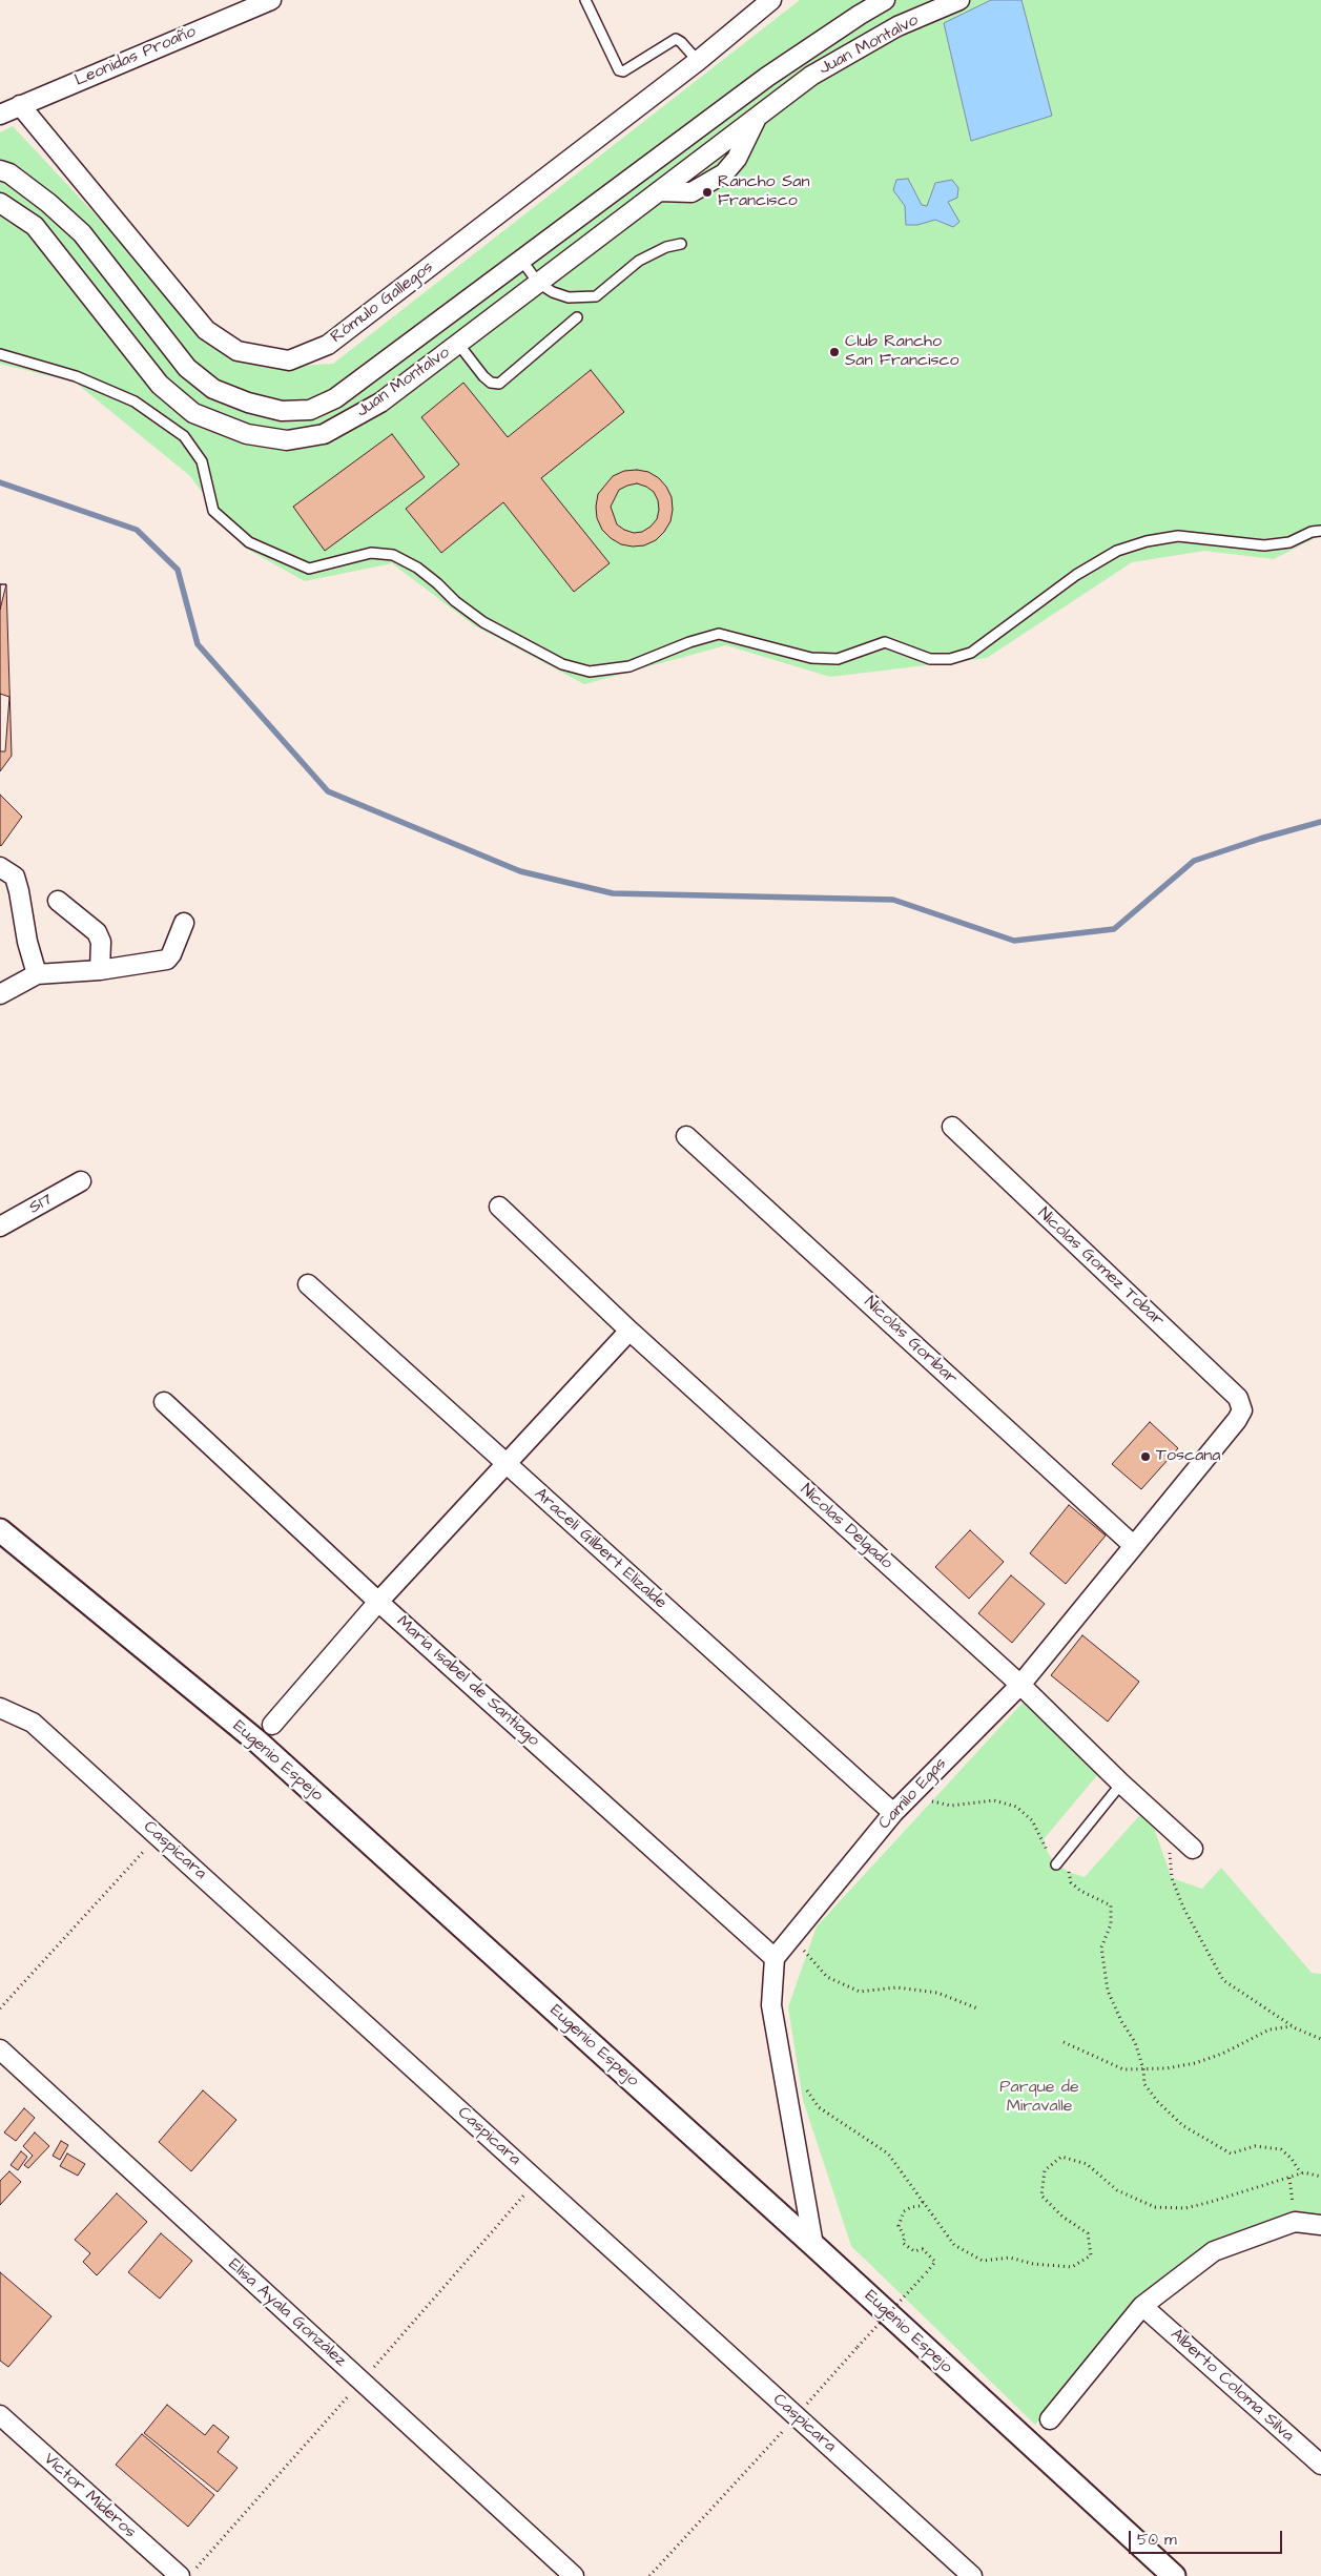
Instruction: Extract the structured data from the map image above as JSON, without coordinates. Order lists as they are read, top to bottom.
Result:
{
  "streets": {
    "street": [
      "Juan Montalvo",
      "Leonidas Proaño",
      "Rómulo Gallegos",
      "S17",
      "Nicolas Gomez Tobar",
      "Nicolás Goribar",
      "Nicolas Delgado",
      "Araceli Gilbert Elizalde",
      "Maria Isabel de Santiago",
      "Eugenio Espejo",
      "Camilo Egas",
      "Caspicara",
      "Elisa Ayala González",
      "Alberto Coloma Silva",
      "Victor Mideros"
    ]
  },
  "crossings": [
    ["Leonidas Proaño", "Rómulo Gallegos"],
    ["Nicolas Gomez Tobar", "Camilo Egas"],
    ["Nicolás Goribar", "Camilo Egas"],
    ["Nicolas Delgado", "Camilo Egas"],
    ["Araceli Gilbert Elizalde", "Camilo Egas"],
    ["Maria Isabel de Santiago", "Camilo Egas"]
  ],
  "parks": ["Parque de Miravalle"],
  "places": ["Rancho San Francisco", "Club Rancho San Francisco", "Toscana"],
  "scale_bar": "50 m"
}
